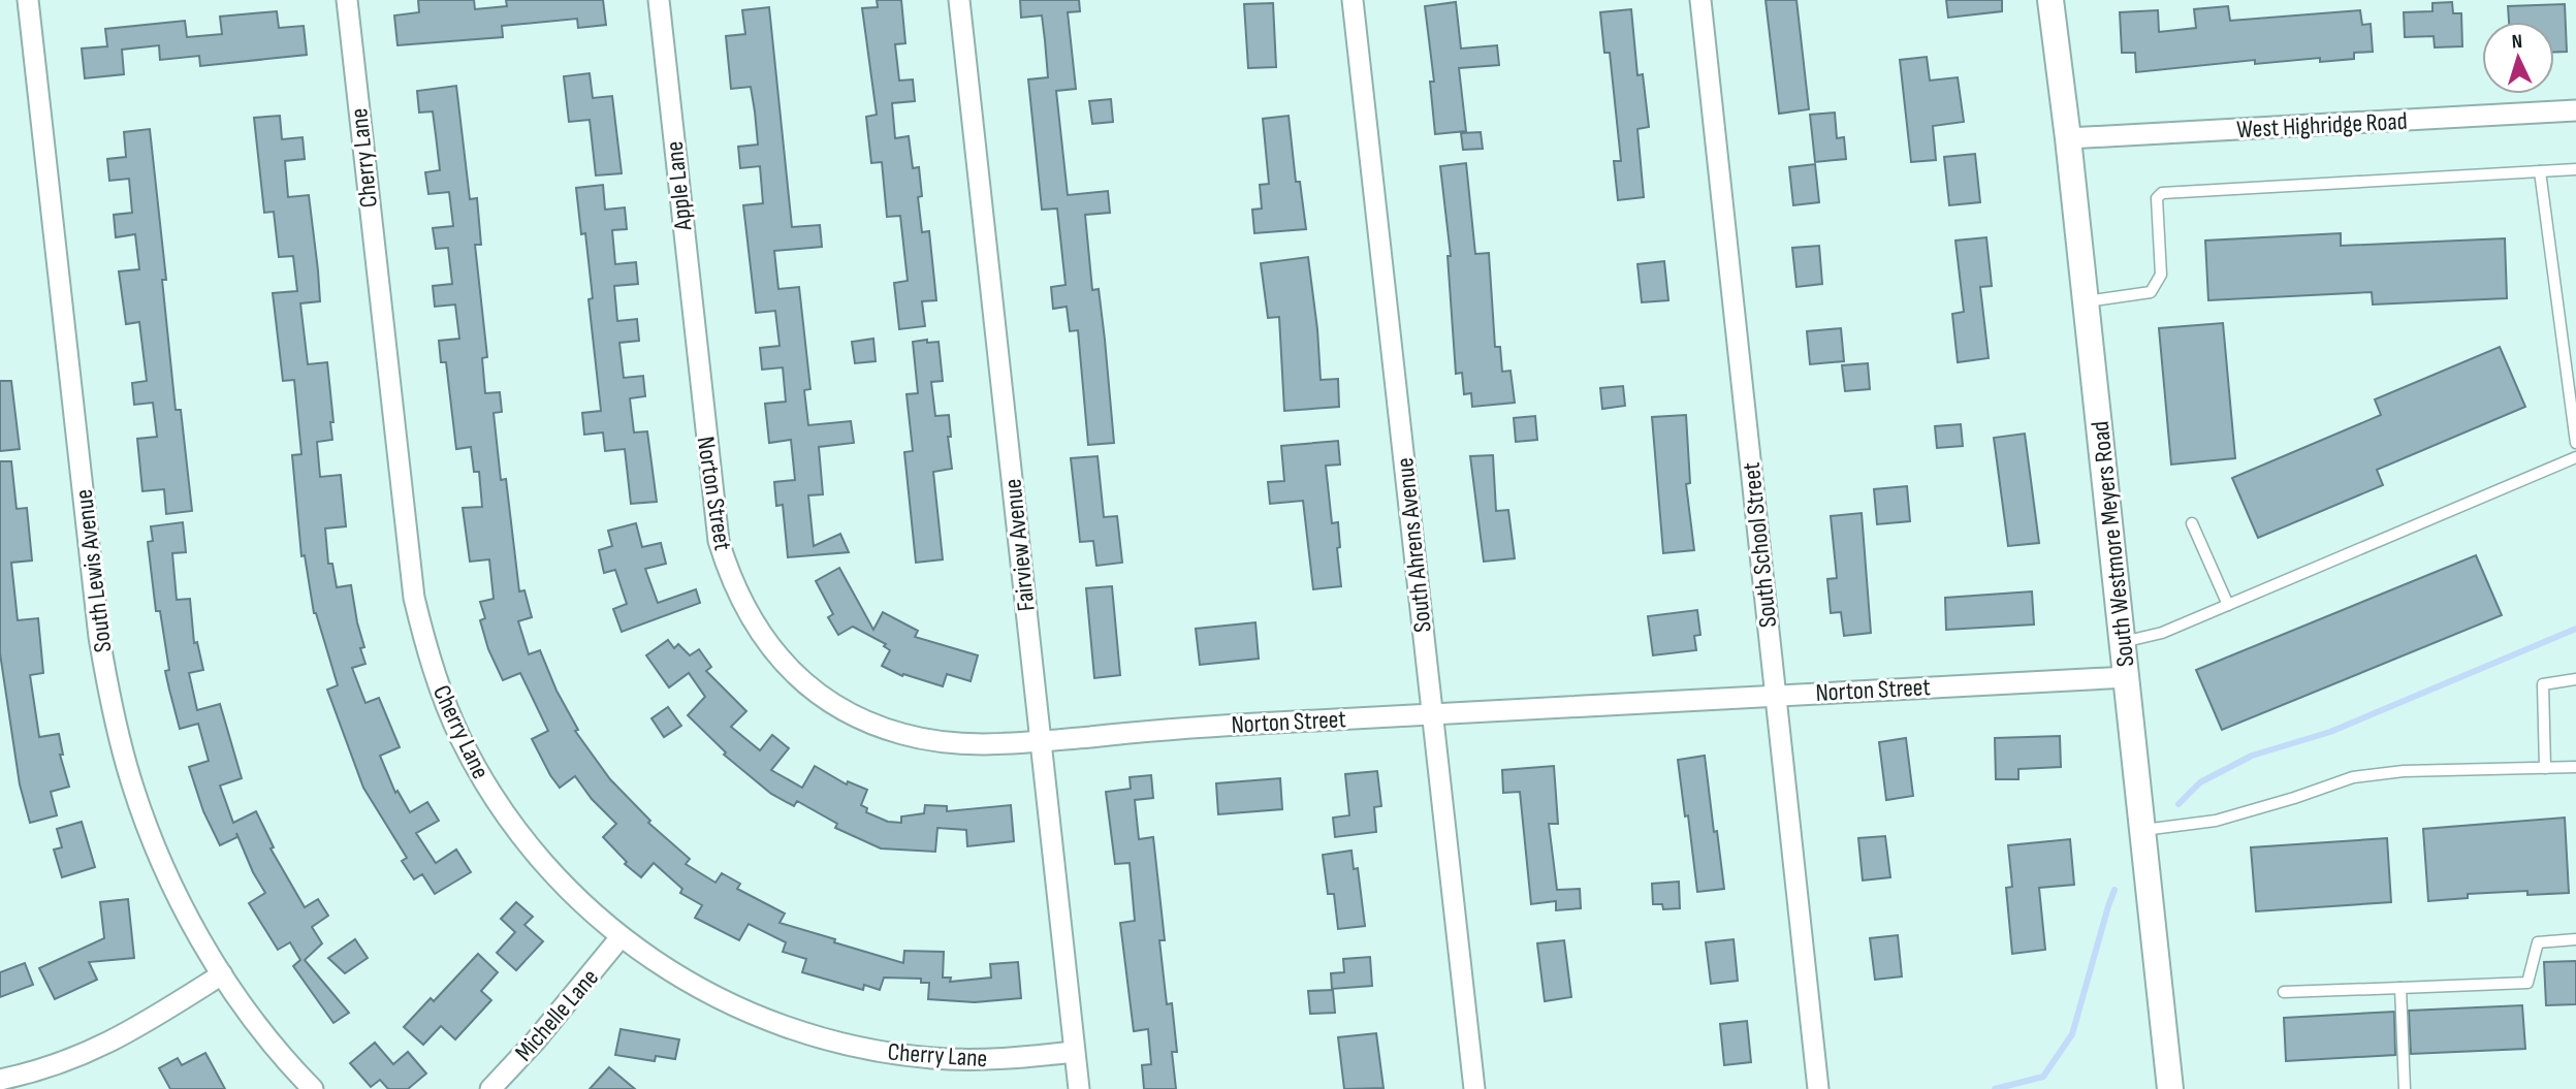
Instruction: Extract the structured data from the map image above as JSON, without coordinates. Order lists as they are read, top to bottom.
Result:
{
  "streets": {
    "street": [
      "West Highridge Road",
      "Cherry Lane",
      "Apple Lane",
      "Norton Street",
      "South Westmore Meyers Road",
      "Fairview Avenue",
      "South Ahrens Avenue",
      "South School Street",
      "South Lewis Avenue",
      "Michelle Lane"
    ]
  },
  "crossings": [
    ["West Highridge Road", "South Westmore Meyers Road"],
    ["Cherry Lane", "Fairview Avenue"],
    ["Cherry Lane", "Michelle Lane"],
    ["Apple Lane", "Norton Street"],
    ["Norton Street", "South Westmore Meyers Road"],
    ["Norton Street", "Fairview Avenue"],
    ["Norton Street", "South Ahrens Avenue"],
    ["Norton Street", "South School Street"]
  ],
  "north": "top"
}
